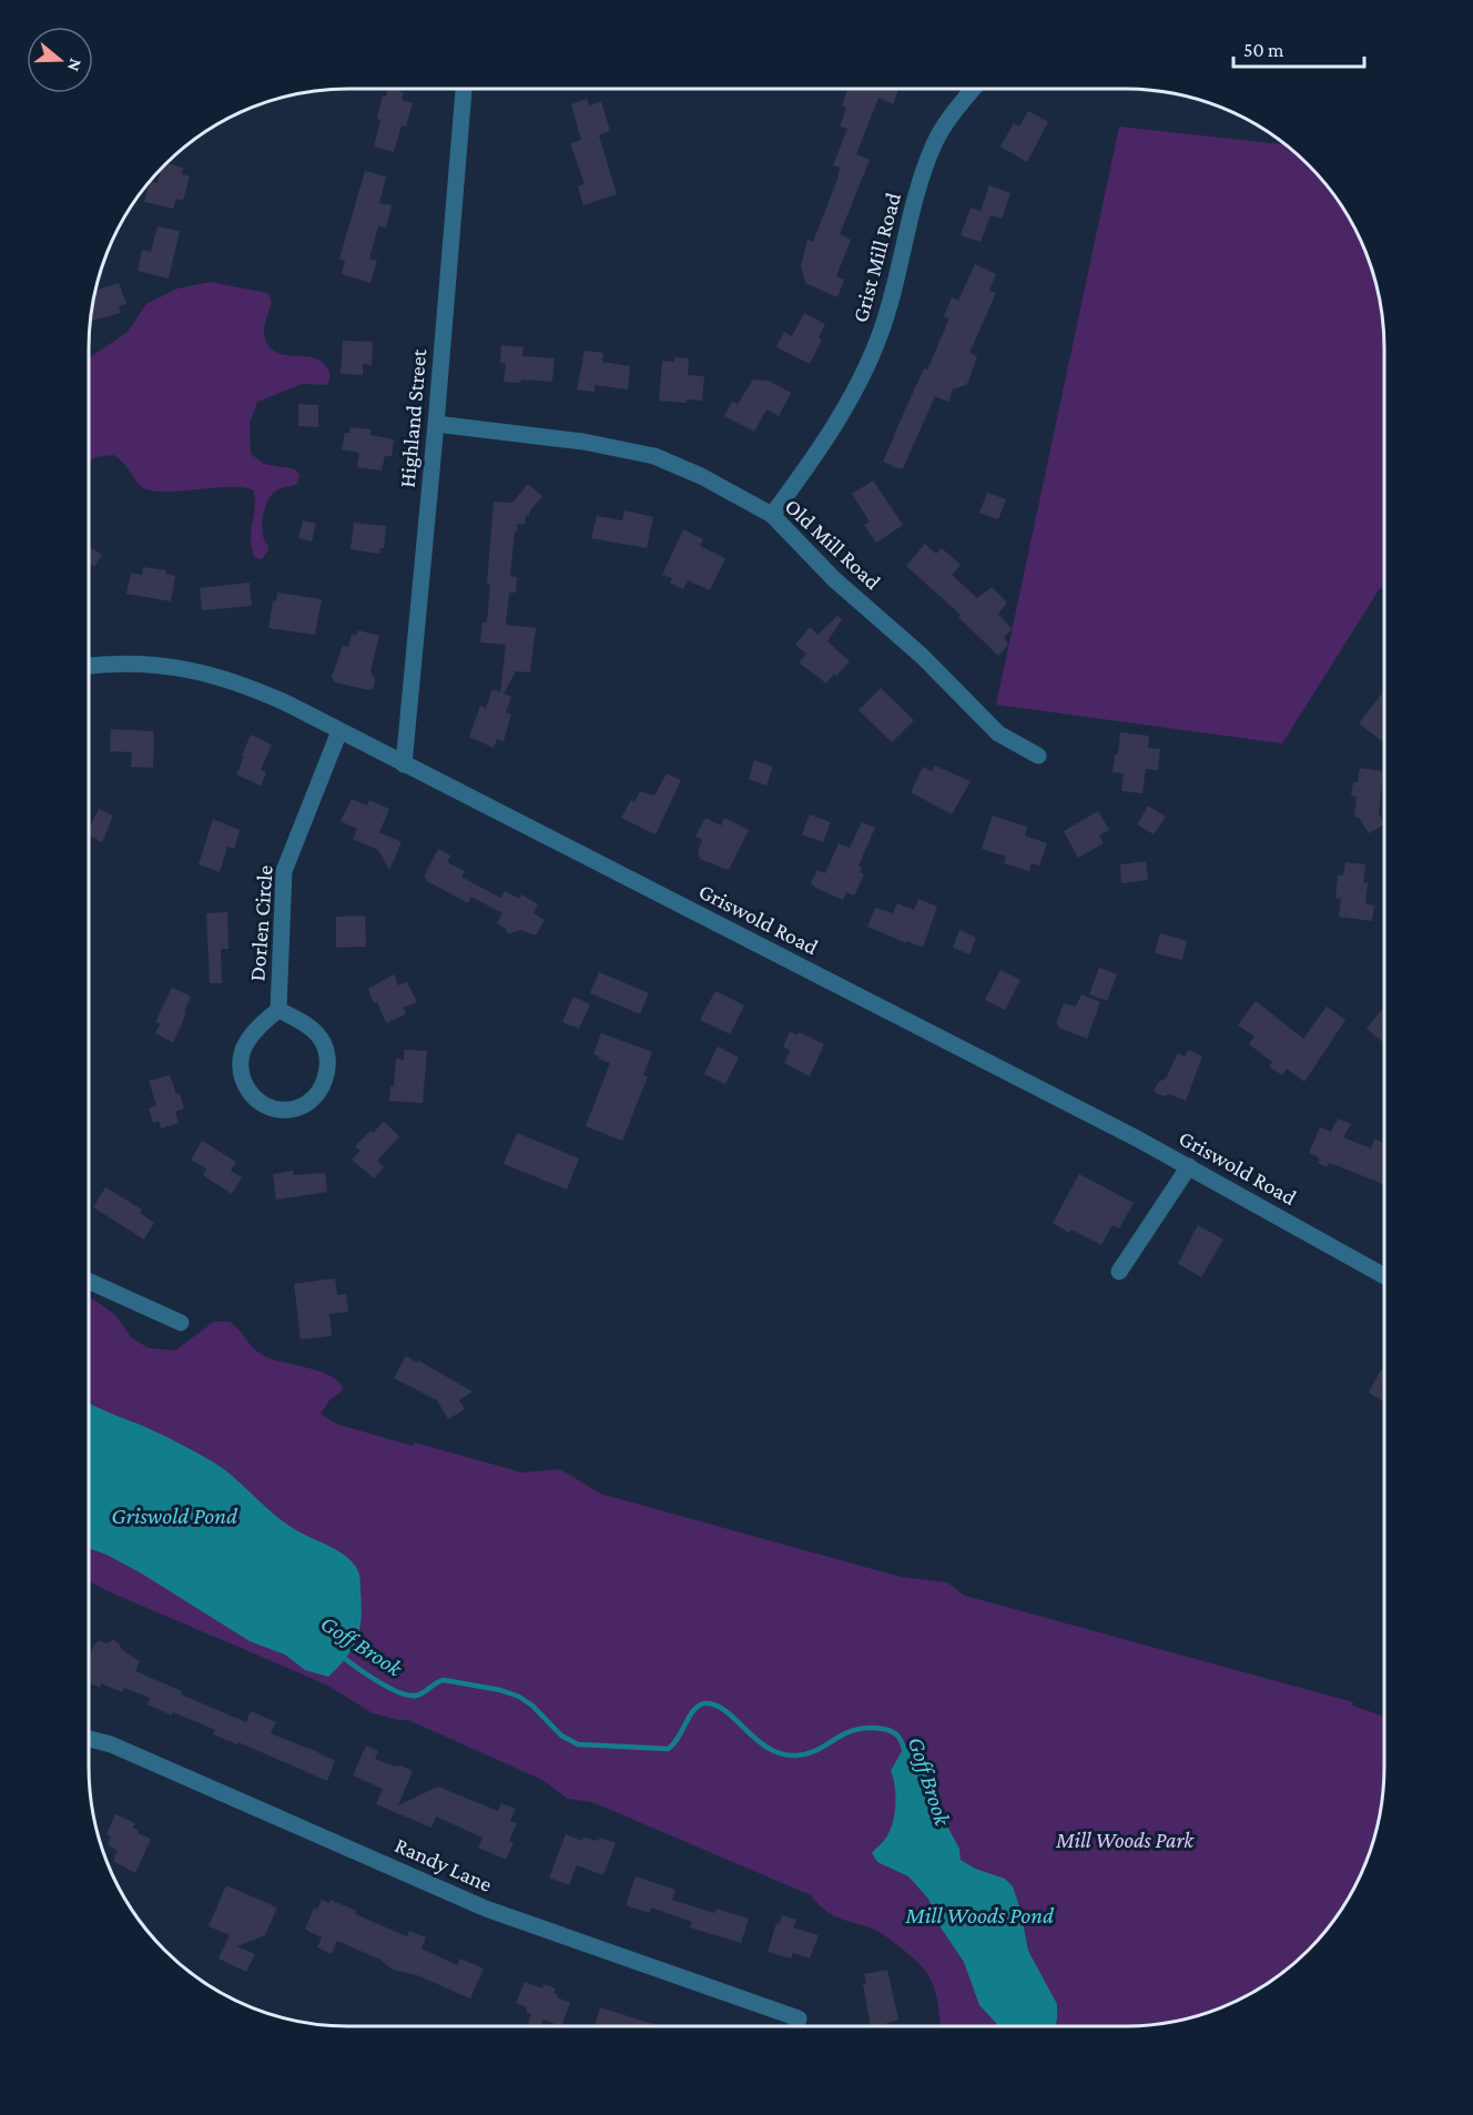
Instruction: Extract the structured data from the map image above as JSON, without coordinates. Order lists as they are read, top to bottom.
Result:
{
  "streets": {
    "street": [
      "Grist Mill Road",
      "Highland Street",
      "Old Mill Road",
      "Griswold Road",
      "Dorlen Circle",
      "Randy Lane"
    ]
  },
  "crossings": [
    ["Grist Mill Road", "Old Mill Road"],
    ["Highland Street", "Old Mill Road"],
    ["Highland Street", "Griswold Road"],
    ["Griswold Road", "Dorlen Circle"]
  ],
  "water": ["Griswold Pond", "Goff Brook", "Mill Woods Pond"],
  "parks": ["Mill Woods Park"],
  "scale_bar": "50 m",
  "north": "right"
}
